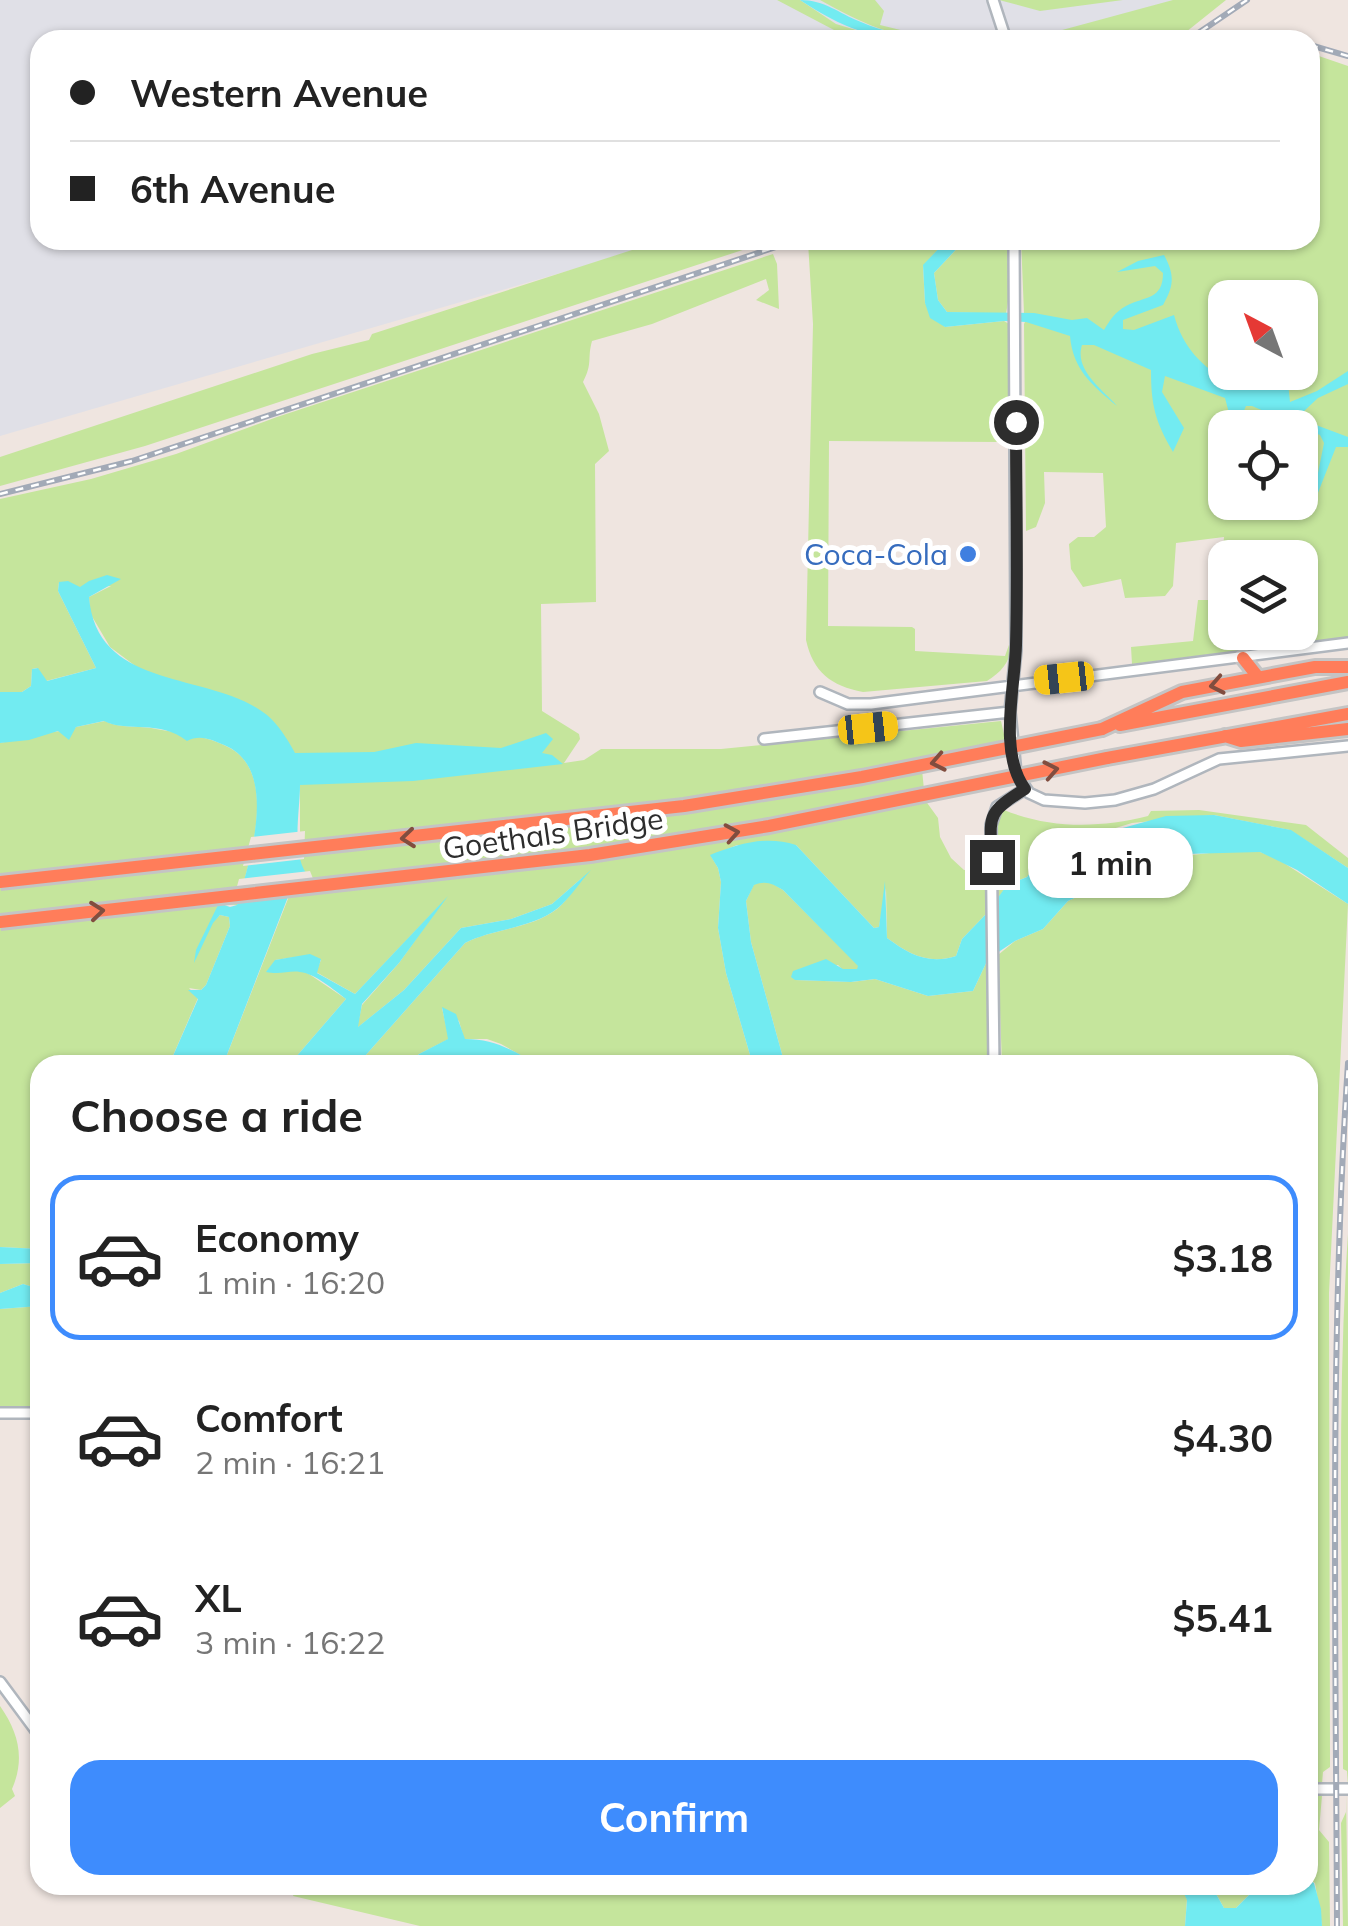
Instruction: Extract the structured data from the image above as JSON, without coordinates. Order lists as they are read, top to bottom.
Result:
{
  "streets": {
    "highway": ["Goethals Bridge"]
  },
  "places": ["Coca-Cola"],
  "north": "top left",
  "page": {
    "banner": ["Western Avenue", "6th Avenue"],
    "bubble": "1 min",
    "heading": "Choose a ride",
    "list": [
      {
        "name": "Economy",
        "note": "1 min · 16:20",
        "value": "$3.18"
      },
      {
        "name": "Comfort",
        "note": "2 min · 16:21",
        "value": "$4.30"
      },
      {
        "name": "XL",
        "note": "3 min · 16:22",
        "value": "$5.41"
      }
    ],
    "buttons": "Confirm"
  }
}
